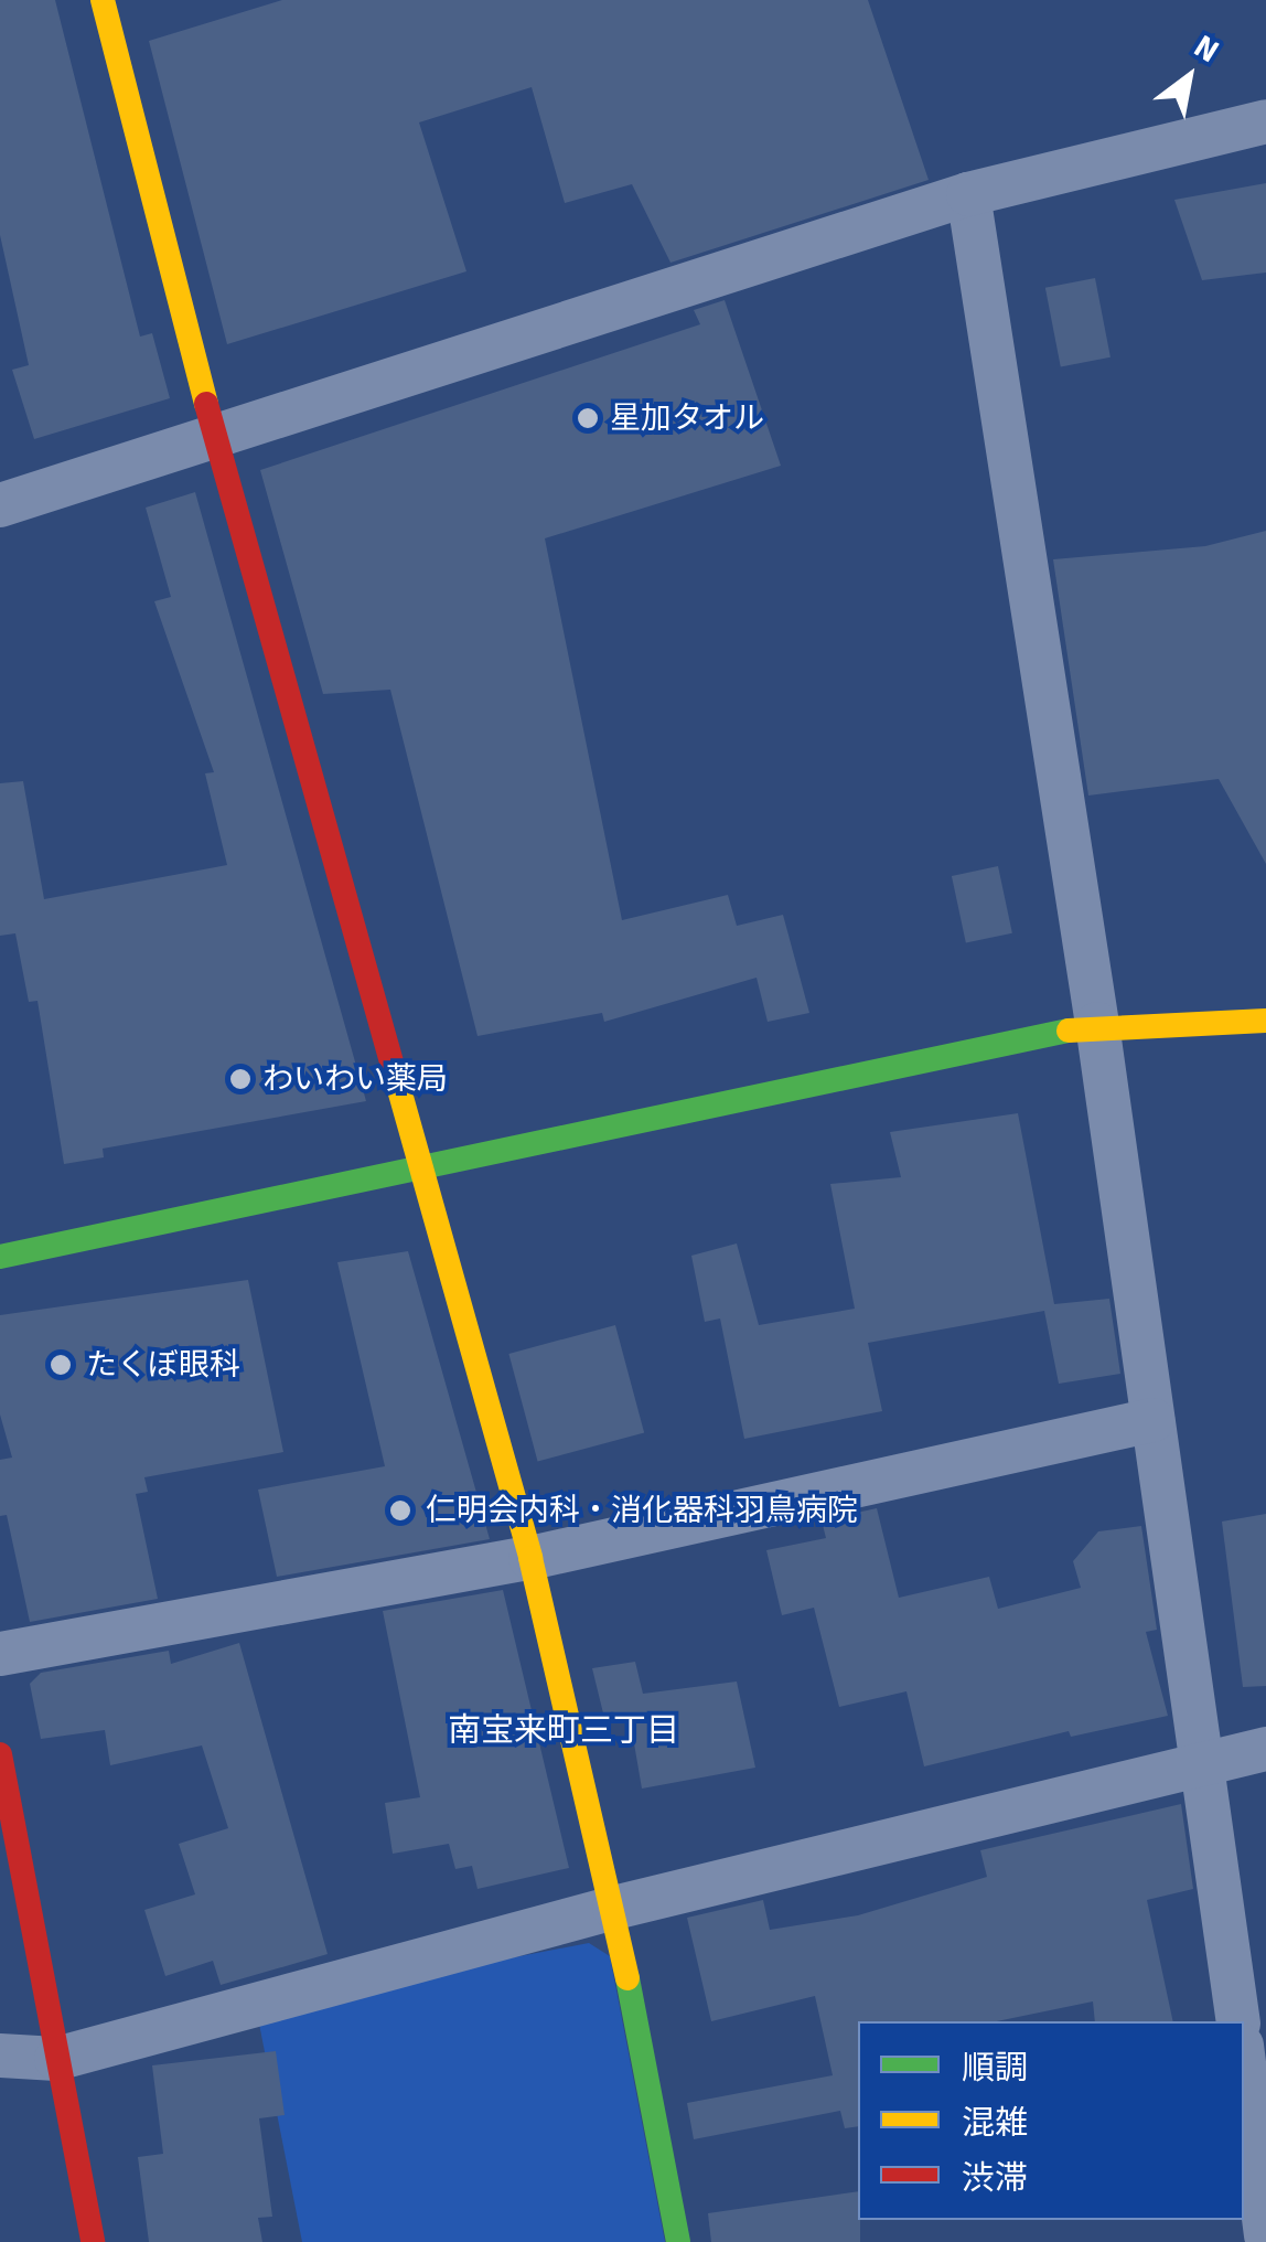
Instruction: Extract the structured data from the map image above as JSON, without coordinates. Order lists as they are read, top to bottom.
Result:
{
  "districts": ["南宝来町三丁目"],
  "places": [
    "星加タオル",
    "わいわい薬局",
    "たくぼ眼科",
    "仁明会内科・消化器科羽鳥病院"
  ],
  "legend": ["順調", "混雑", "渋滞"],
  "north": "top right"
}
